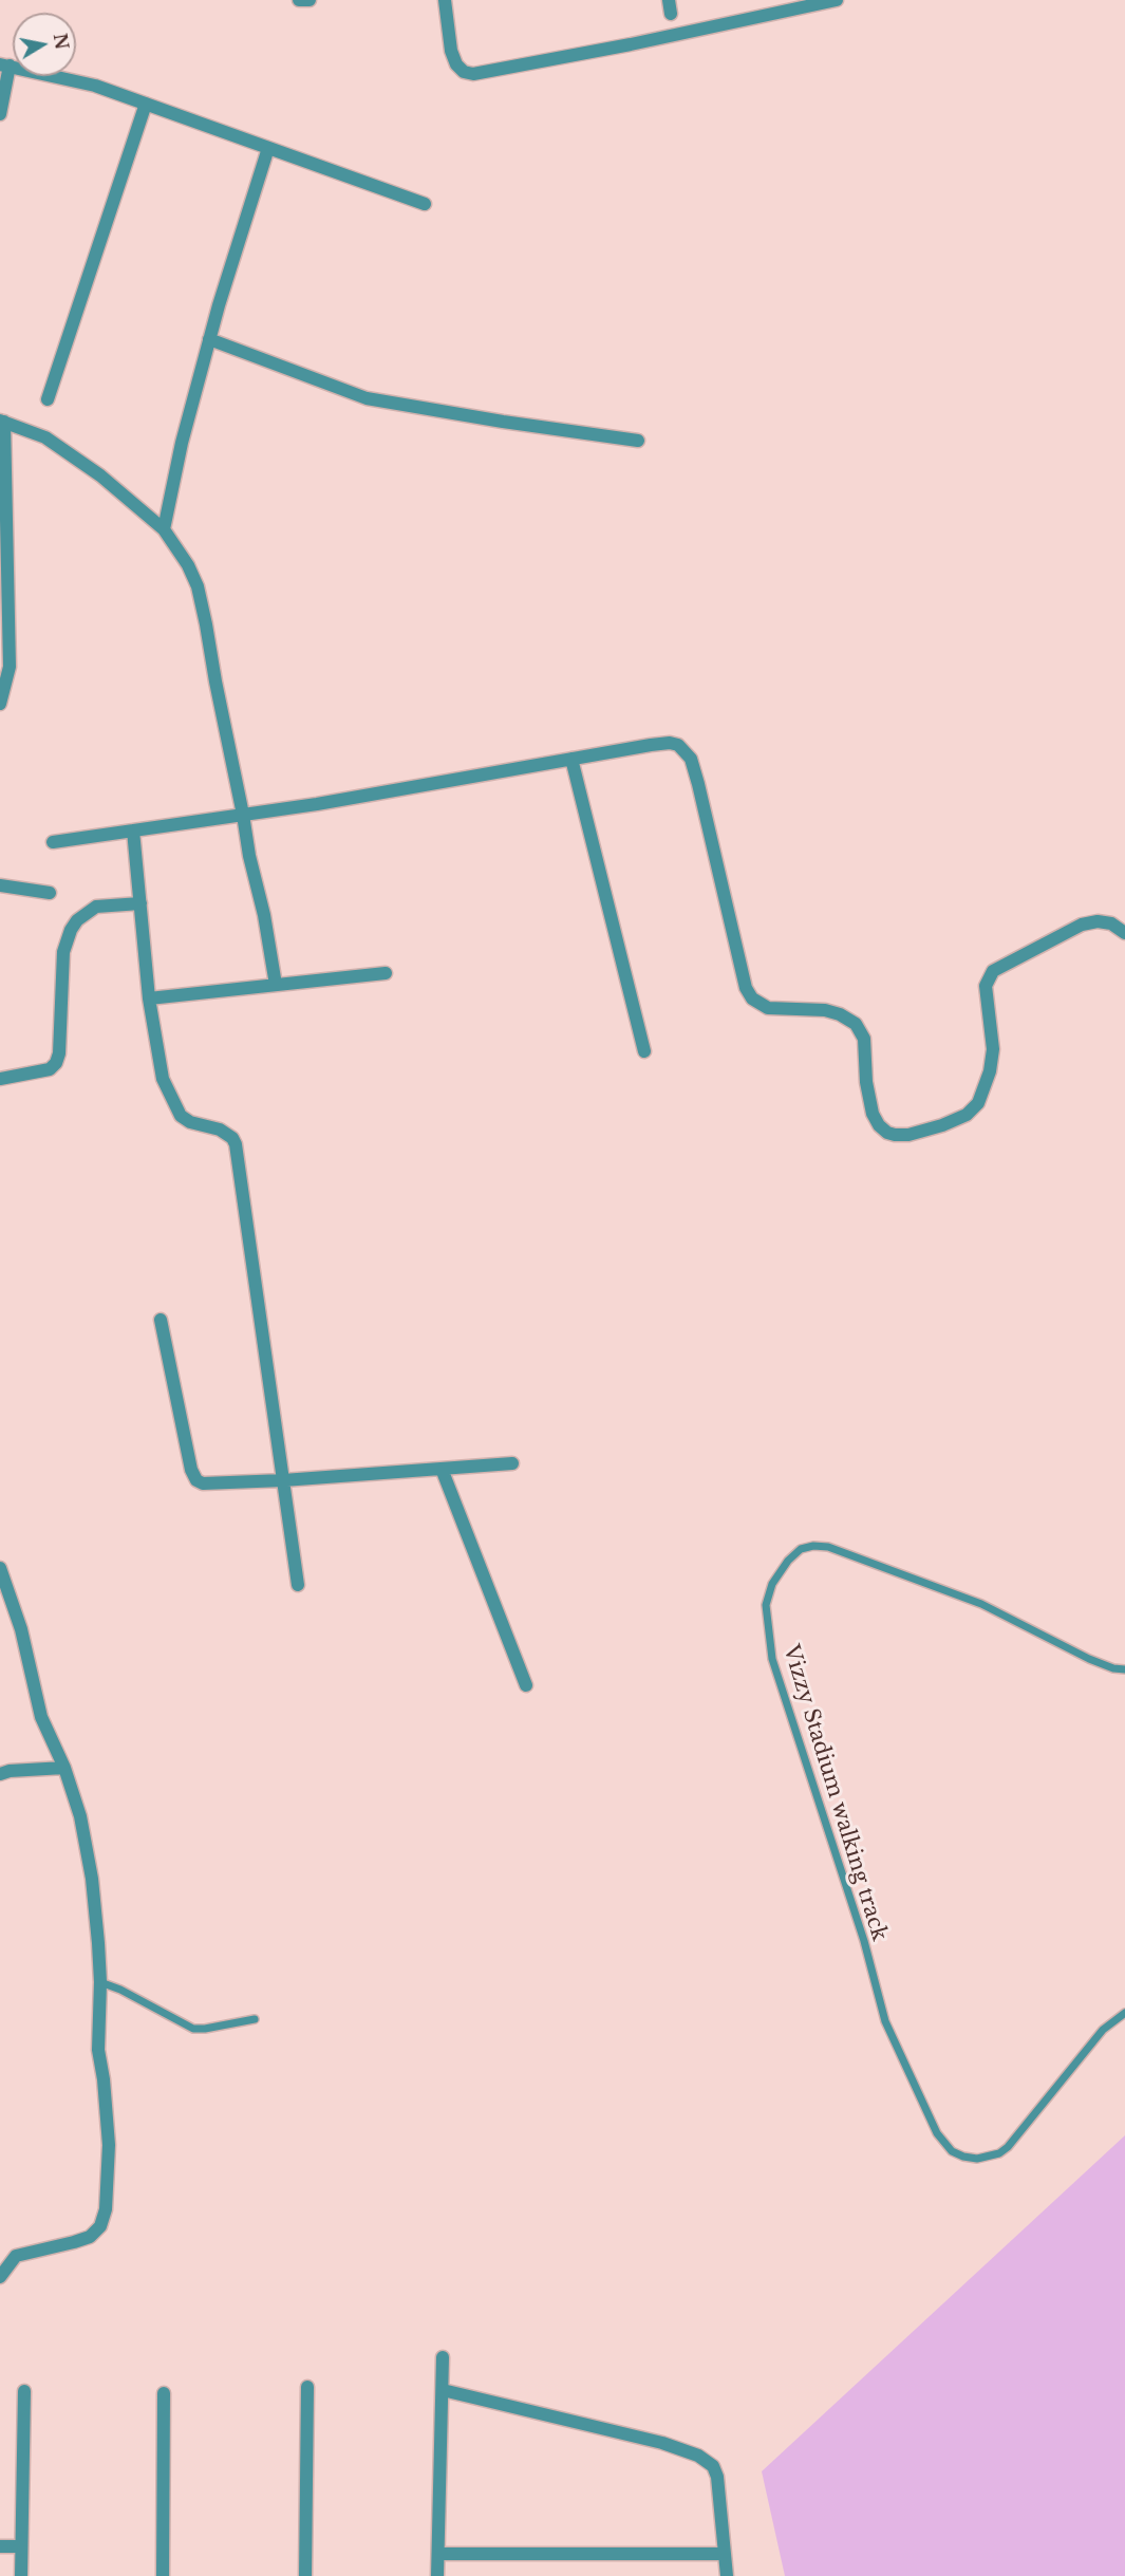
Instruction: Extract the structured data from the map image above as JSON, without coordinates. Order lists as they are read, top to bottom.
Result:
{
  "streets": {
    "lane": ["Vizzy Stadium walking track"]
  },
  "north": "right"
}
